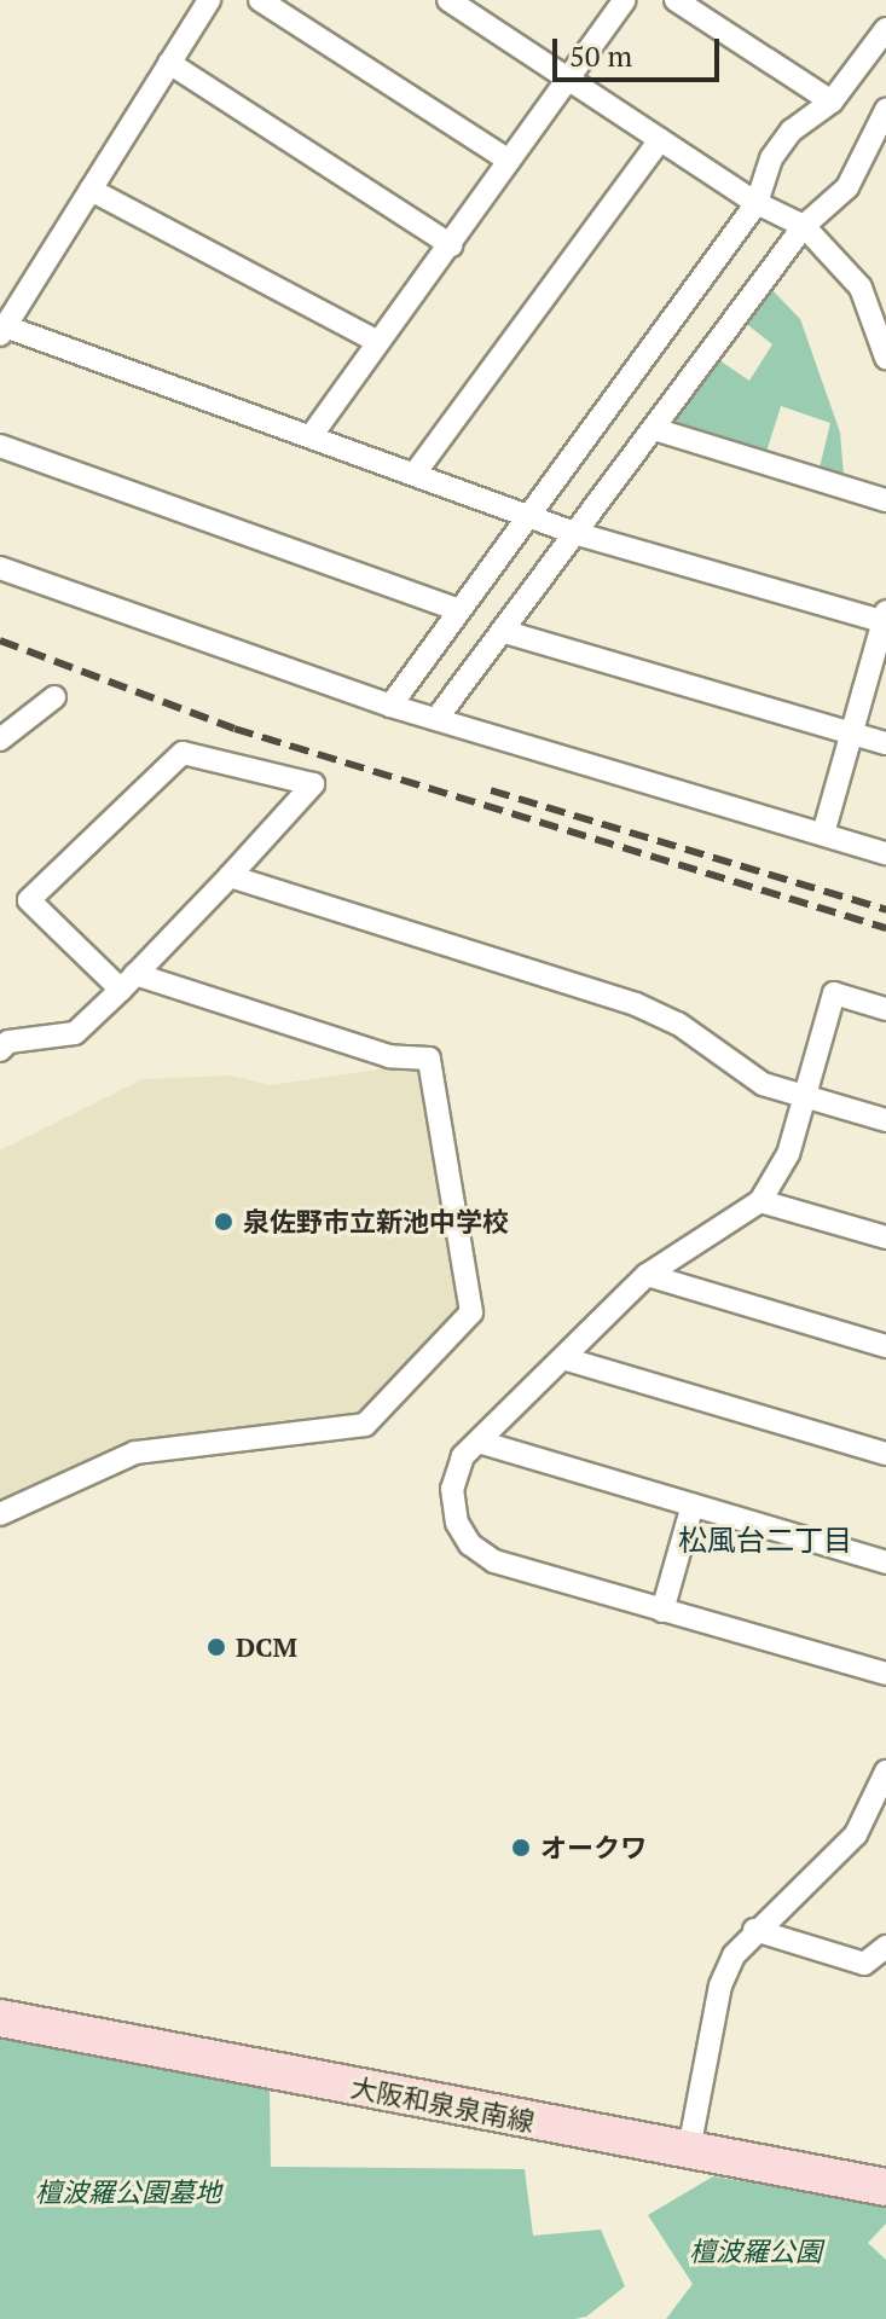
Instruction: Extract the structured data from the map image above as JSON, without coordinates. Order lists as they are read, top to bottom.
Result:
{
  "streets": {
    "main road": ["大阪和泉泉南線"]
  },
  "districts": ["松風台二丁目"],
  "parks": ["檀波羅公園墓地", "檀波羅公園"],
  "places": ["泉佐野市立新池中学校", "DCM", "オークワ"],
  "scale_bar": "50 m"
}
